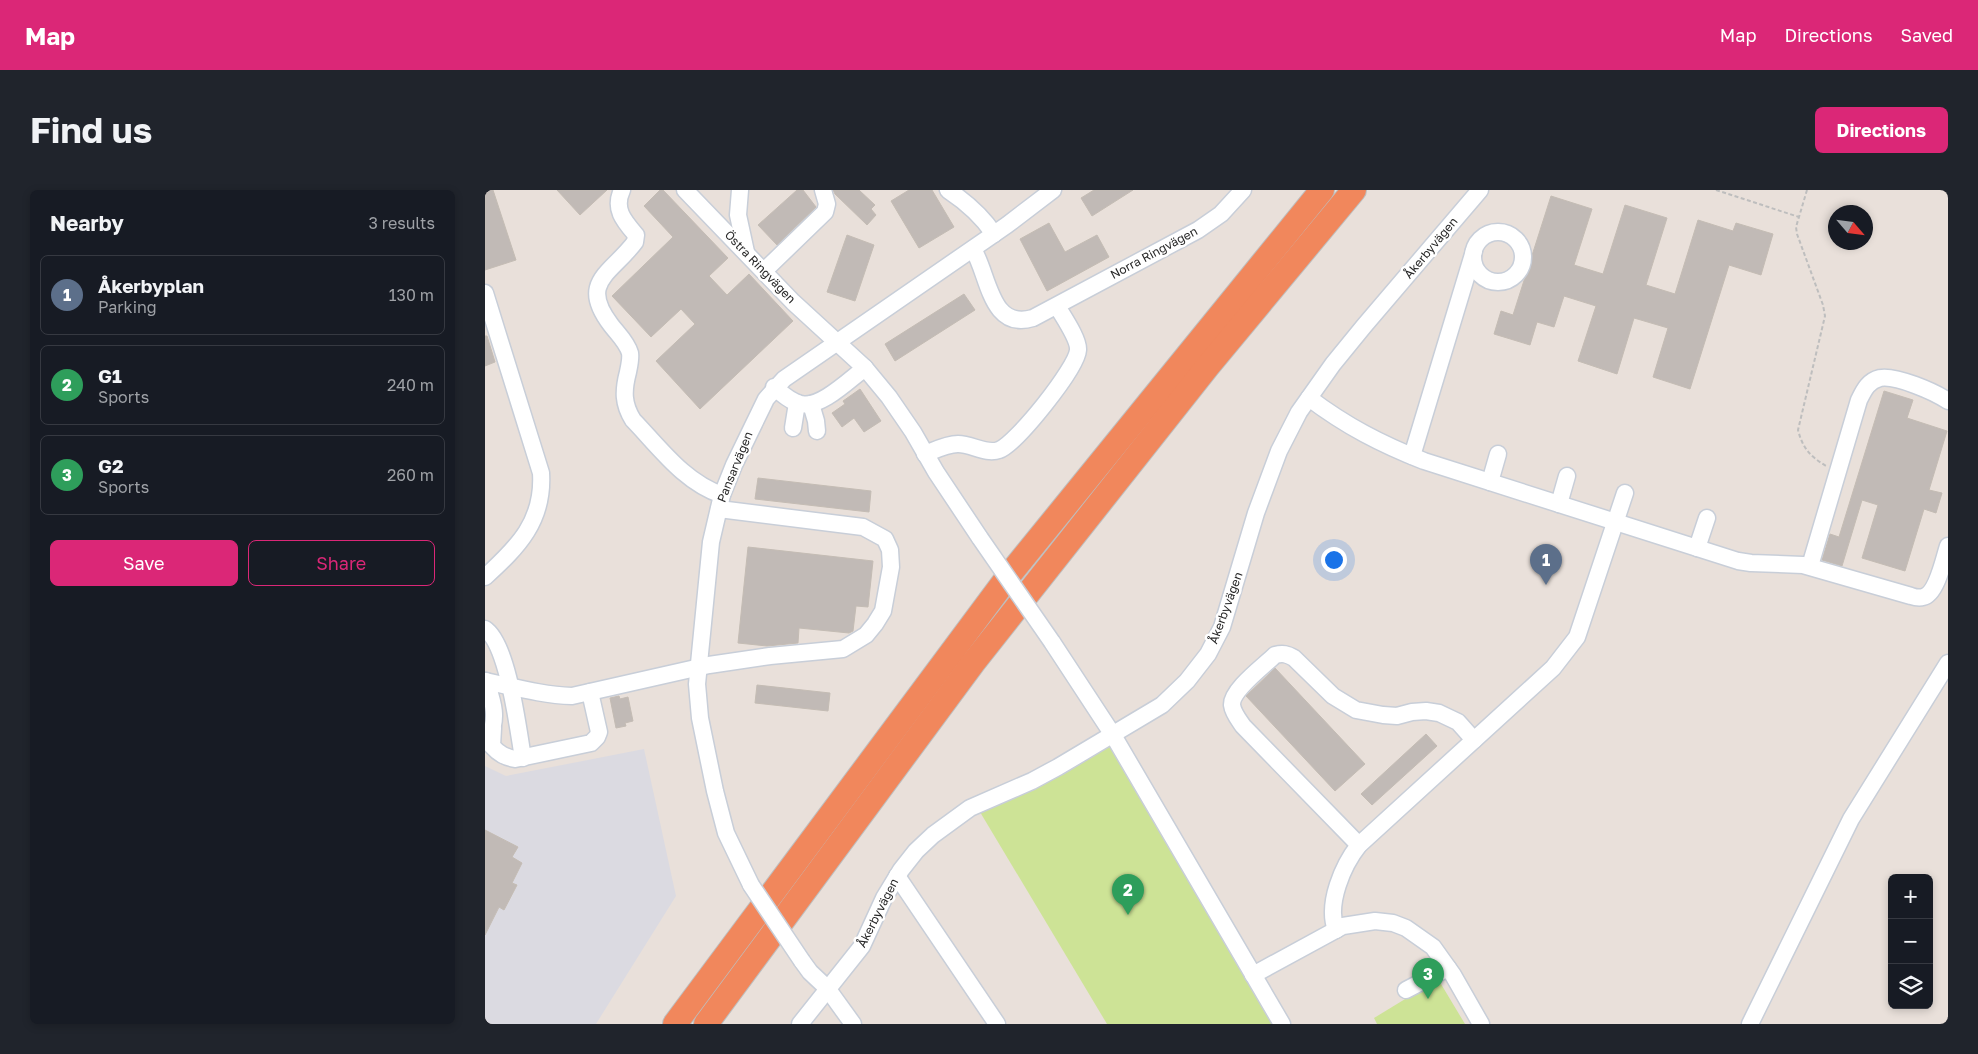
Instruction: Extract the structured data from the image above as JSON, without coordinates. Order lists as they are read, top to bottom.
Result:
{
  "streets": {
    "street": [
      "Åkerbyvägen",
      "Norra Ringvägen",
      "Östra Ringvägen",
      "Pansarvägen"
    ]
  },
  "crossings": [
    ["Åkerbyvägen", "Östra Ringvägen"],
    ["Åkerbyvägen", "Pansarvägen"],
    ["Norra Ringvägen", "Pansarvägen"],
    ["Östra Ringvägen", "Pansarvägen"]
  ],
  "north": "bottom right",
  "page": {
    "header": "Map",
    "nav": ["Map", "Directions", "Saved"],
    "buttons": [
      "Directions",
      ["Save", "Share"]
    ],
    "title": "Find us",
    "heading": ["Nearby", "3 results"],
    "list": [
      {
        "mark": "1",
        "name": "Åkerbyplan",
        "note": "Parking",
        "value": "130 m"
      },
      {
        "mark": "2",
        "name": "G1",
        "note": "Sports",
        "value": "240 m"
      },
      {
        "mark": "3",
        "name": "G2",
        "note": "Sports",
        "value": "260 m"
      }
    ],
    "pins": ["1", "2", "3"],
    "map_buttons": ["+", "−"]
  }
}
